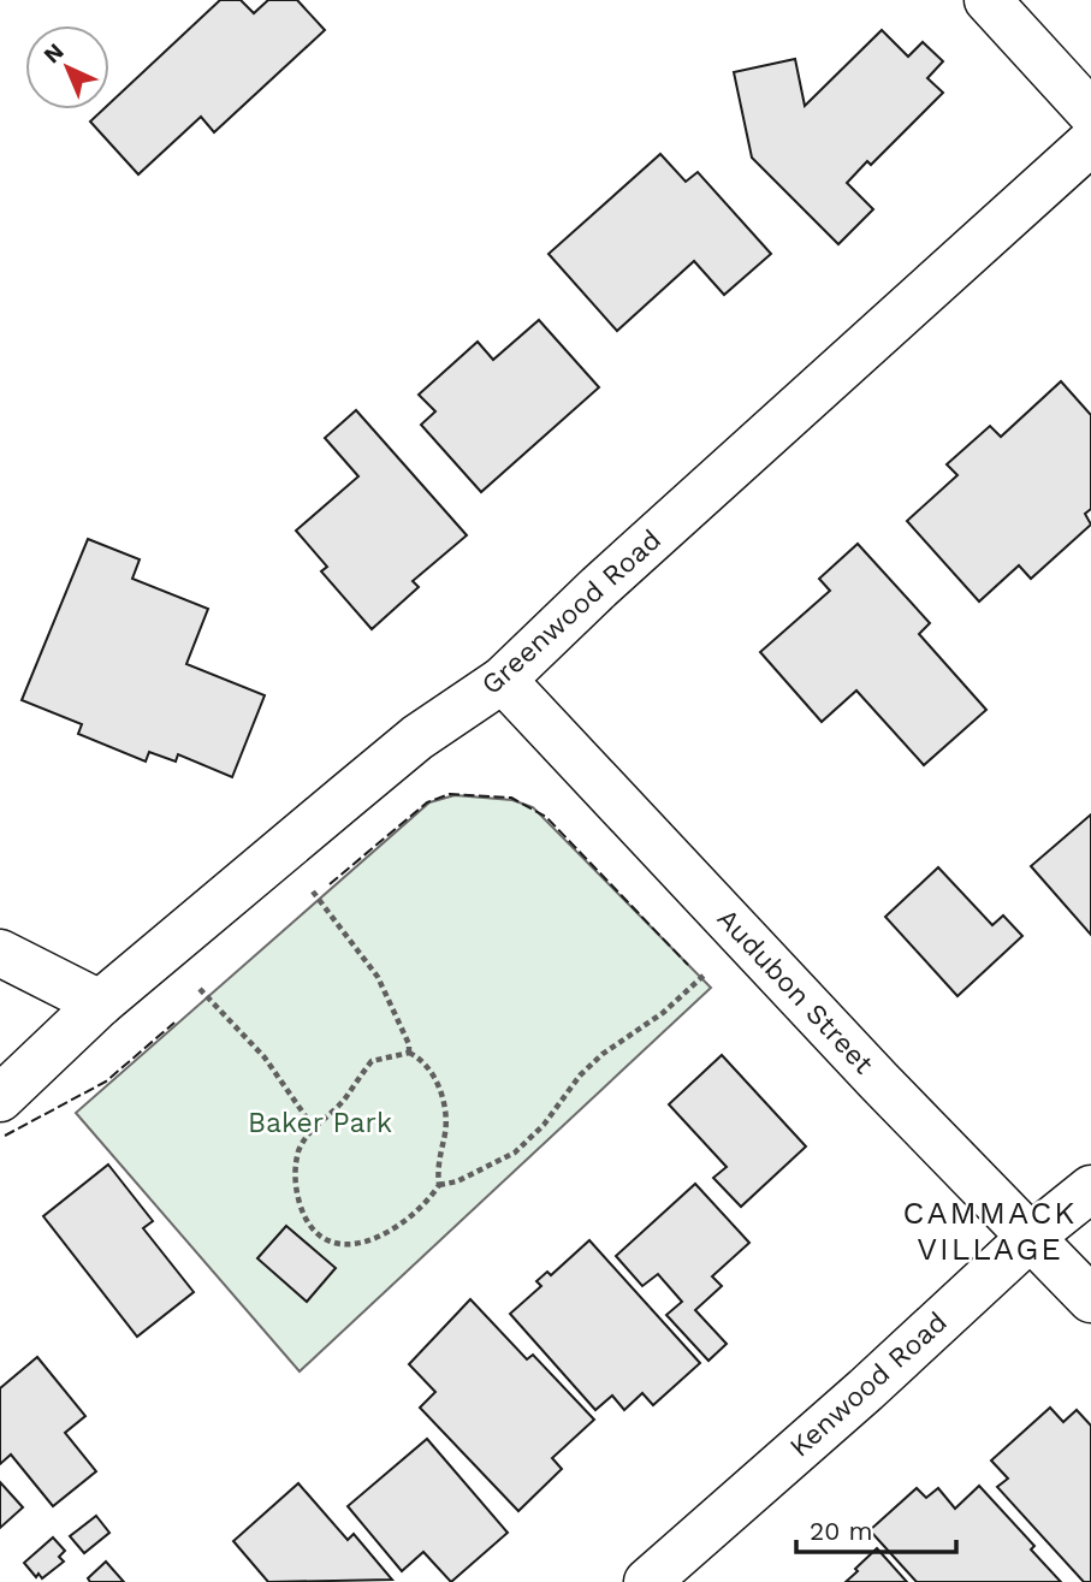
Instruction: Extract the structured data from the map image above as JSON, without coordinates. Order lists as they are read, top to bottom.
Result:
{
  "streets": {
    "street": ["Greenwood Road", "Audubon Street", "Kenwood Road"]
  },
  "crossings": [
    ["Greenwood Road", "Audubon Street"],
    ["Audubon Street", "Kenwood Road"]
  ],
  "districts": ["CAMMACK VILLAGE"],
  "parks": ["Baker Park"],
  "scale_bar": "20 m",
  "north": "top left"
}
